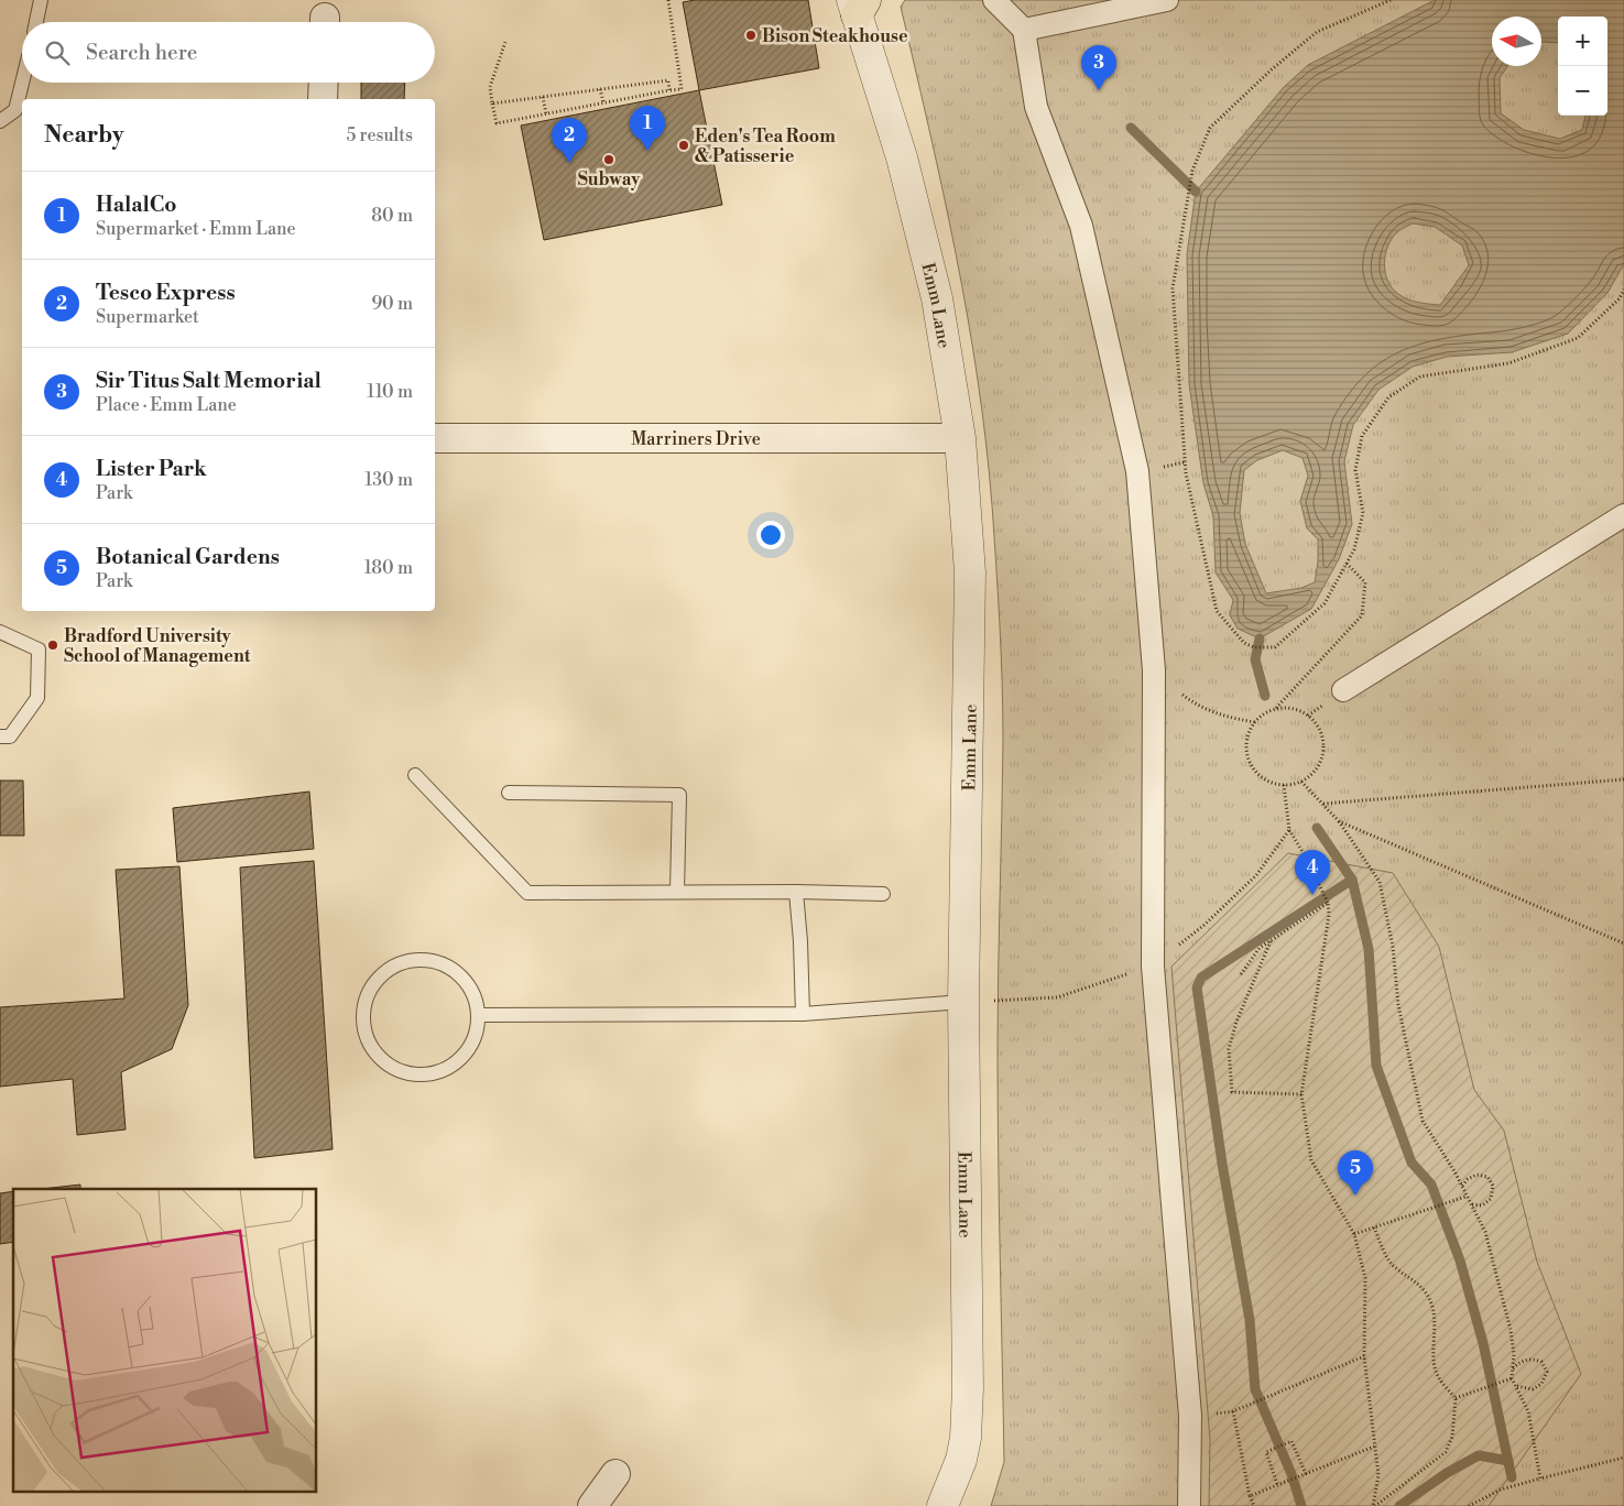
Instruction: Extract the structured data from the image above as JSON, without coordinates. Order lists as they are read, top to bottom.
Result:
{
  "streets": {
    "street": ["Emm Lane", "Marriners Drive"]
  },
  "crossings": [
    ["Emm Lane", "Marriners Drive"]
  ],
  "places": [
    "Bison Steakhouse",
    "Eden's Tea Room & Patisserie",
    "Subway",
    "Bradford University School of Management"
  ],
  "north": "left",
  "page": {
    "map_buttons": ["+", "−"],
    "search": "Search here",
    "pins": [
      "3",
      "1",
      "2",
      "4",
      "5"
    ],
    "heading": ["Nearby", "5 results"],
    "list": [
      {
        "mark": "1",
        "name": "HalalCo",
        "note": "Supermarket · Emm Lane",
        "value": "80 m"
      },
      {
        "mark": "2",
        "name": "Tesco Express",
        "note": "Supermarket",
        "value": "90 m"
      },
      {
        "mark": "3",
        "name": "Sir Titus Salt Memorial",
        "note": "Place · Emm Lane",
        "value": "110 m"
      },
      {
        "mark": "4",
        "name": "Lister Park",
        "note": "Park",
        "value": "130 m"
      },
      {
        "mark": "5",
        "name": "Botanical Gardens",
        "note": "Park",
        "value": "180 m"
      }
    ]
  }
}
